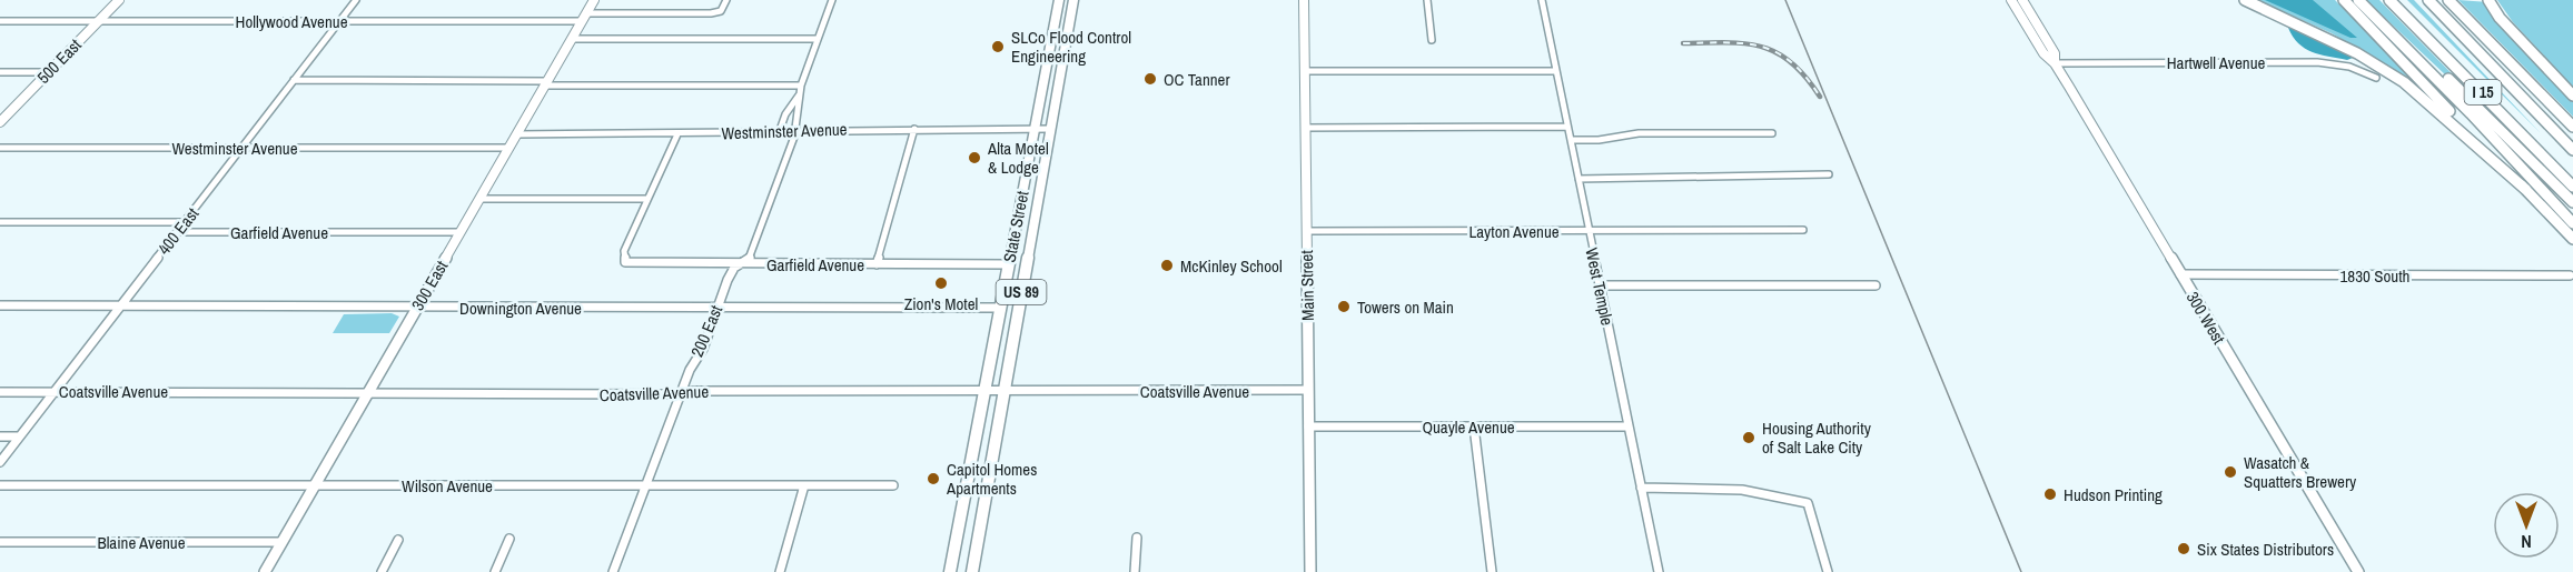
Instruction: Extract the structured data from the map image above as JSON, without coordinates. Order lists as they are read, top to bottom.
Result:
{
  "streets": {
    "highway": ["I 15"],
    "main road": ["State Street", "US 89"],
    "street": [
      "Hollywood Avenue",
      "500 East",
      "Hartwell Avenue",
      "Westminster Avenue",
      "400 East",
      "Layton Avenue",
      "Garfield Avenue",
      "1830 South",
      "300 East",
      "Main Street",
      "West Temple",
      "Downington Avenue",
      "300 West",
      "200 East",
      "Coatsville Avenue",
      "Quayle Avenue",
      "Wilson Avenue",
      "Blaine Avenue"
    ]
  },
  "crossings": [
    ["Hollywood Avenue", "500 East"],
    ["Hollywood Avenue", "400 East"],
    ["Hollywood Avenue", "300 East"],
    ["Hartwell Avenue", "300 West"],
    ["Westminster Avenue", "State Street"],
    ["Westminster Avenue", "400 East"],
    ["Westminster Avenue", "300 East"],
    ["Westminster Avenue", "200 East"],
    ["State Street", "Garfield Avenue"],
    ["State Street", "Downington Avenue"],
    ["State Street", "Coatsville Avenue"],
    ["400 East", "Garfield Avenue"],
    ["400 East", "Downington Avenue"],
    ["400 East", "Coatsville Avenue"],
    ["Layton Avenue", "Main Street"],
    ["Layton Avenue", "West Temple"],
    ["Garfield Avenue", "300 East"],
    ["Garfield Avenue", "200 East"],
    ["1830 South", "300 West"],
    ["300 East", "Downington Avenue"],
    ["300 East", "Coatsville Avenue"],
    ["300 East", "Wilson Avenue"],
    ["300 East", "Blaine Avenue"],
    ["Main Street", "Coatsville Avenue"],
    ["Main Street", "Quayle Avenue"],
    ["West Temple", "Quayle Avenue"],
    ["Downington Avenue", "200 East"],
    ["200 East", "Coatsville Avenue"],
    ["200 East", "Wilson Avenue"]
  ],
  "places": [
    "SLCo Flood Control Engineering",
    "OC Tanner",
    "Alta Motel & Lodge",
    "McKinley School",
    "Zion's Motel",
    "Towers on Main",
    "Housing Authority of Salt Lake City",
    "Wasatch & Squatters Brewery",
    "Capitol Homes Apartments",
    "Hudson Printing",
    "Six States Distributors"
  ],
  "north": "bottom"
}
